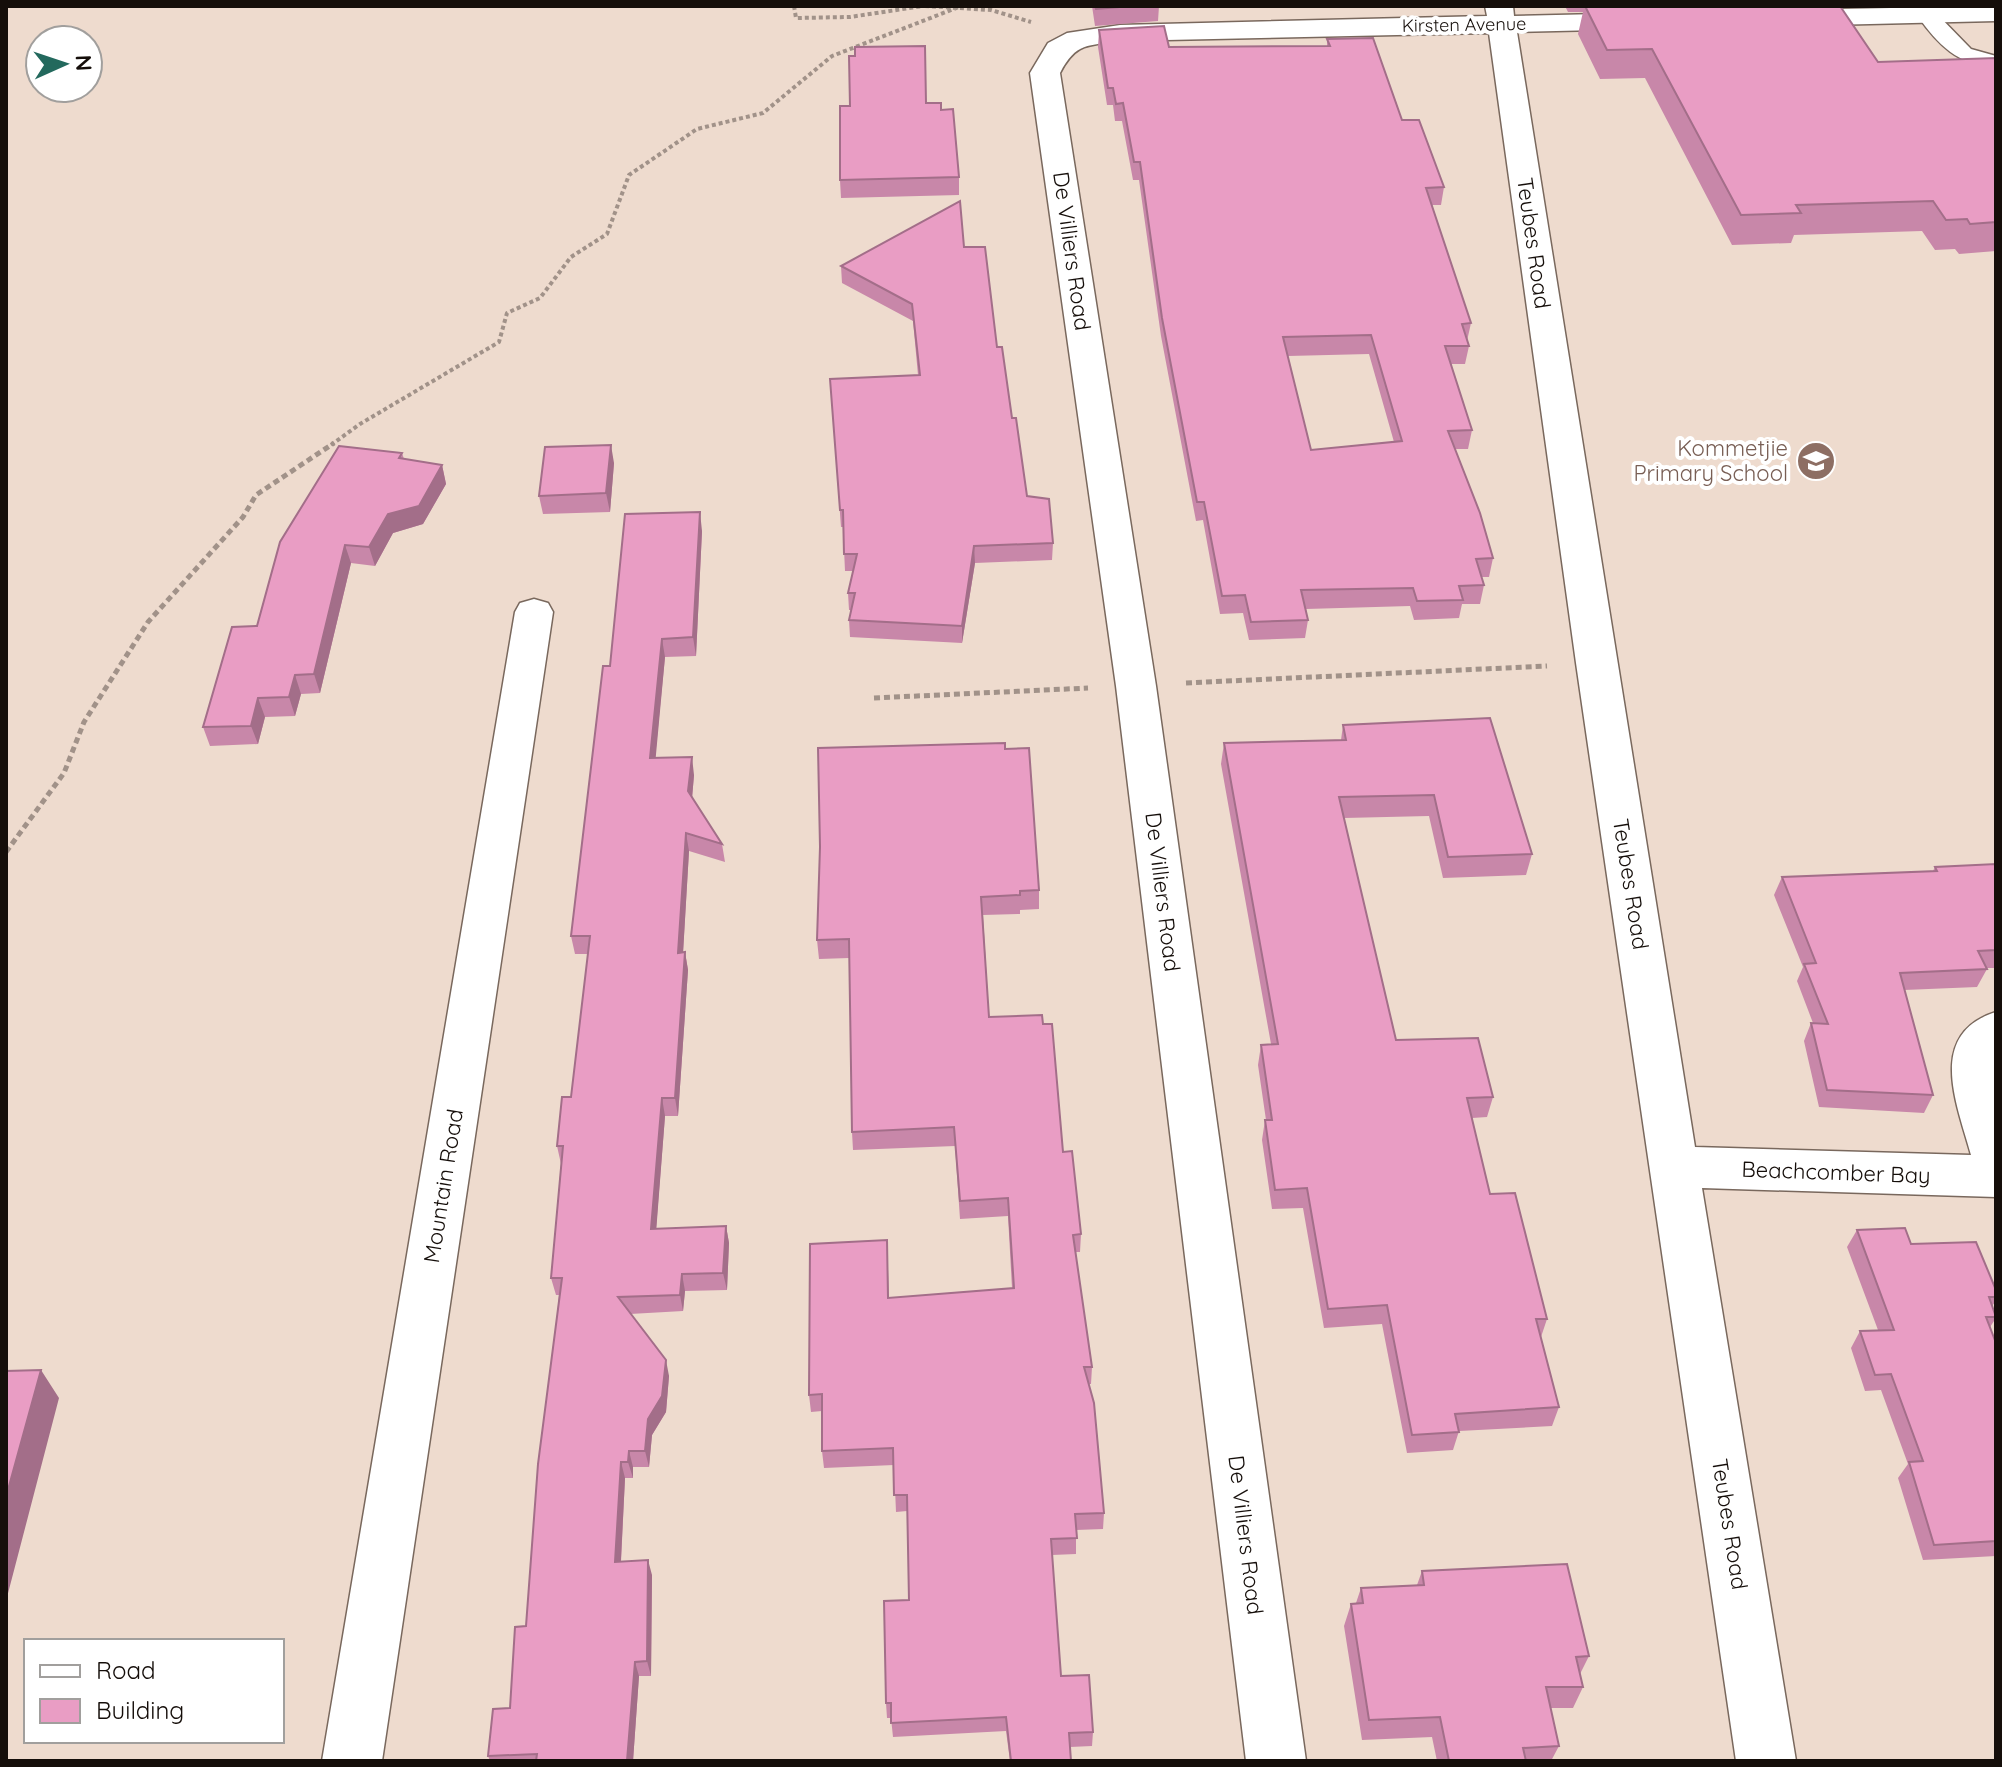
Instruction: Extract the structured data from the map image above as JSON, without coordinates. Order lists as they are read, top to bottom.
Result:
{
  "streets": {
    "street": [
      "Kirsten Avenue",
      "Teubes Road",
      "De Villiers Road",
      "Beachcomber Bay",
      "Mountain Road"
    ]
  },
  "crossings": [
    ["Kirsten Avenue", "Teubes Road"],
    ["Kirsten Avenue", "De Villiers Road"],
    ["Teubes Road", "Beachcomber Bay"]
  ],
  "places": {
    "school or university": ["Kommetjie Primary School"]
  },
  "legend": ["Road", "Building"],
  "north": "right"
}
